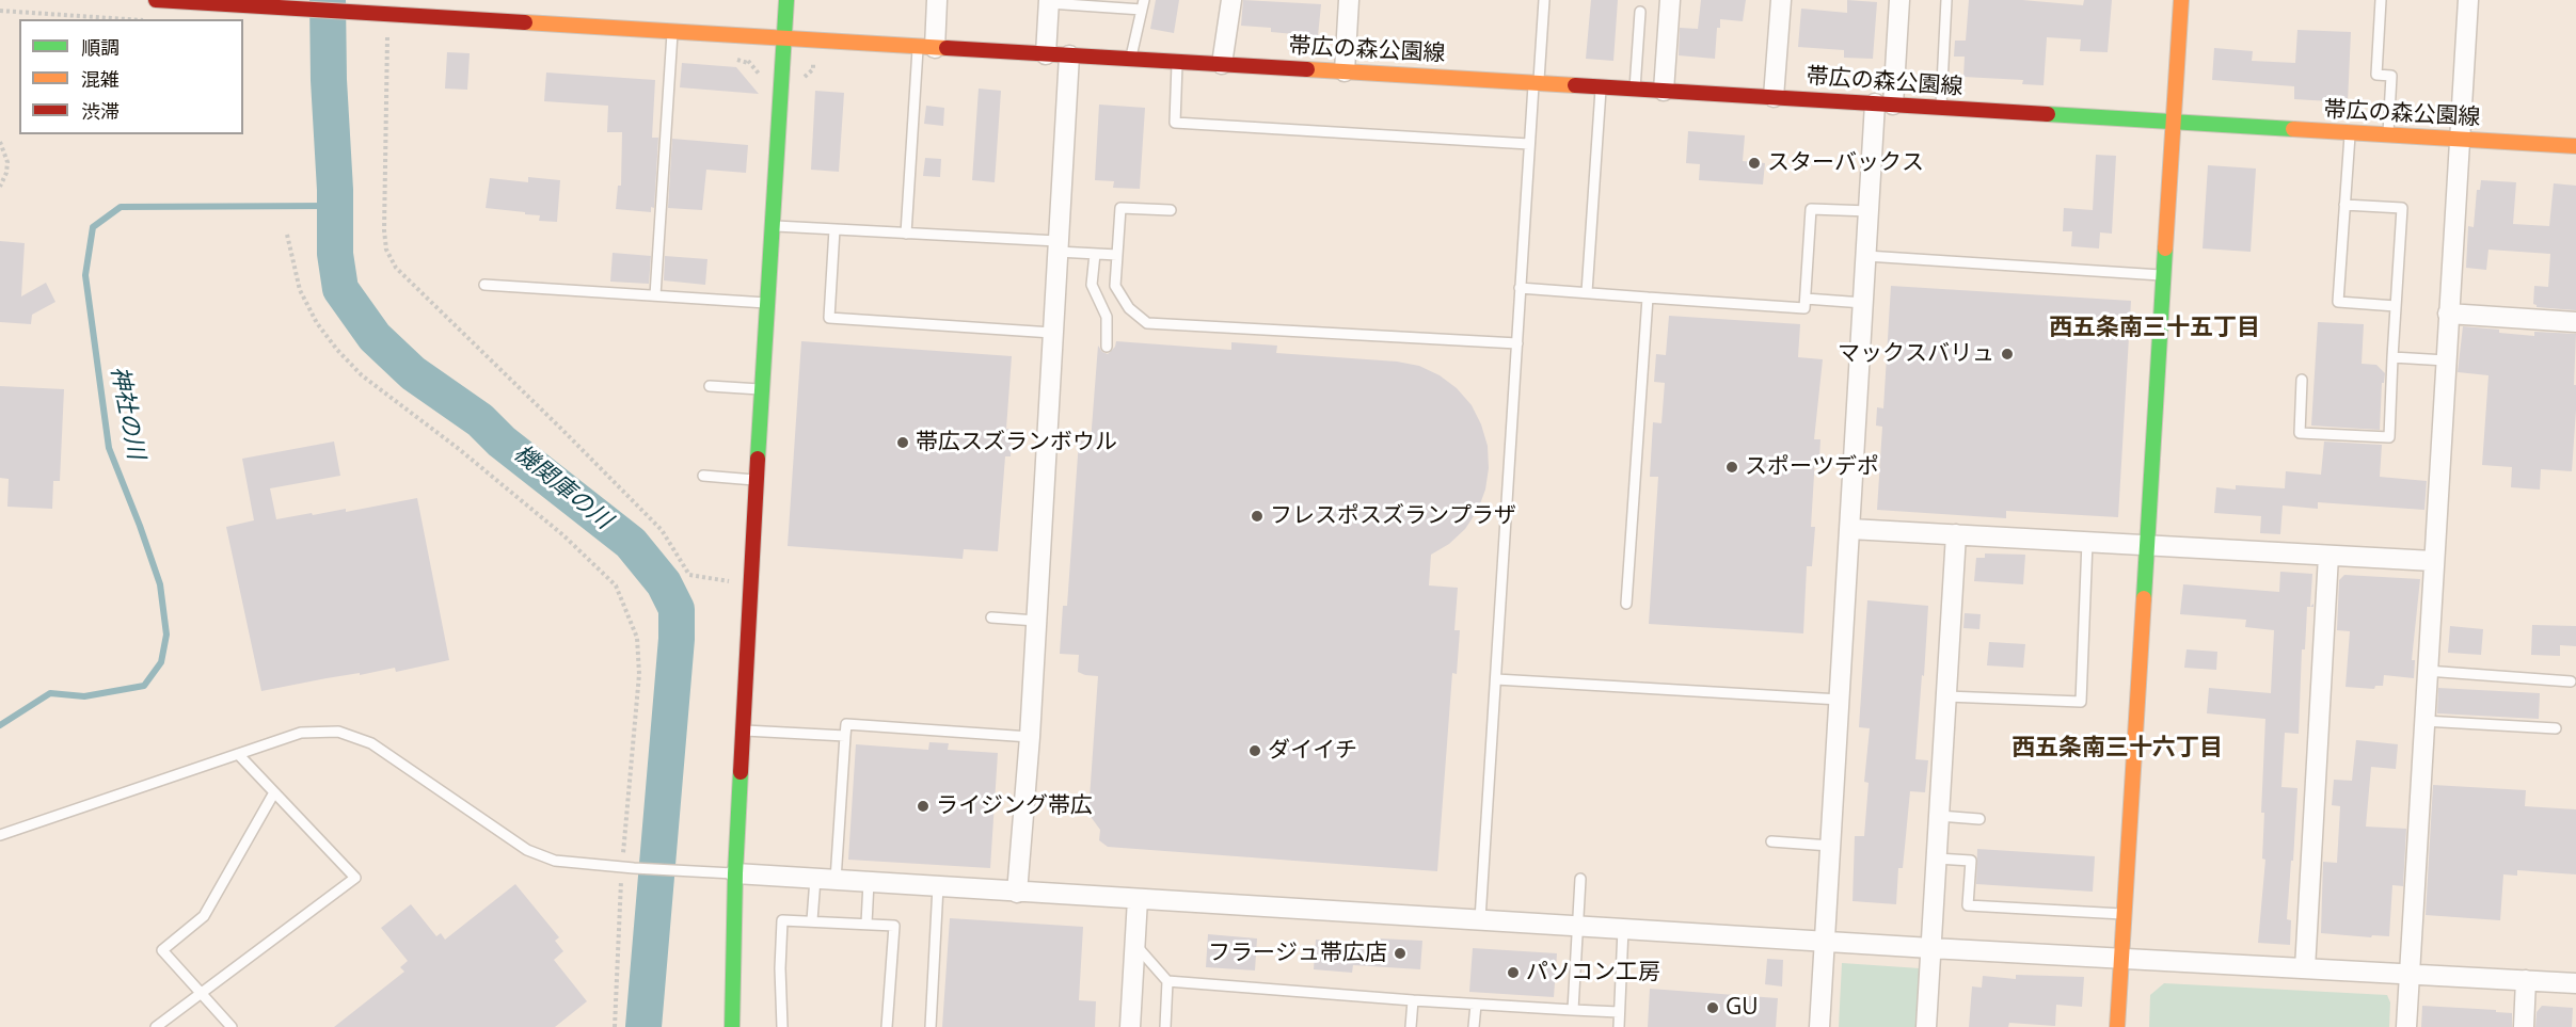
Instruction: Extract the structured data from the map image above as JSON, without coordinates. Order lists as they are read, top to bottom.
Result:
{
  "streets": {
    "main road": ["帯広の森公園線"]
  },
  "districts": ["西五条南三十五丁目", "西五条南三十六丁目"],
  "water": ["神社の川", "機関庫の川"],
  "places": [
    "スターバックス",
    "マックスバリュ",
    "帯広スズランボウル",
    "スポーツデポ",
    "フレスポスズランプラザ",
    "ダイイチ",
    "ライジング帯広",
    "フラージュ帯広店",
    "パソコン工房",
    "GU"
  ],
  "legend": ["順調", "混雑", "渋滞"]
}
